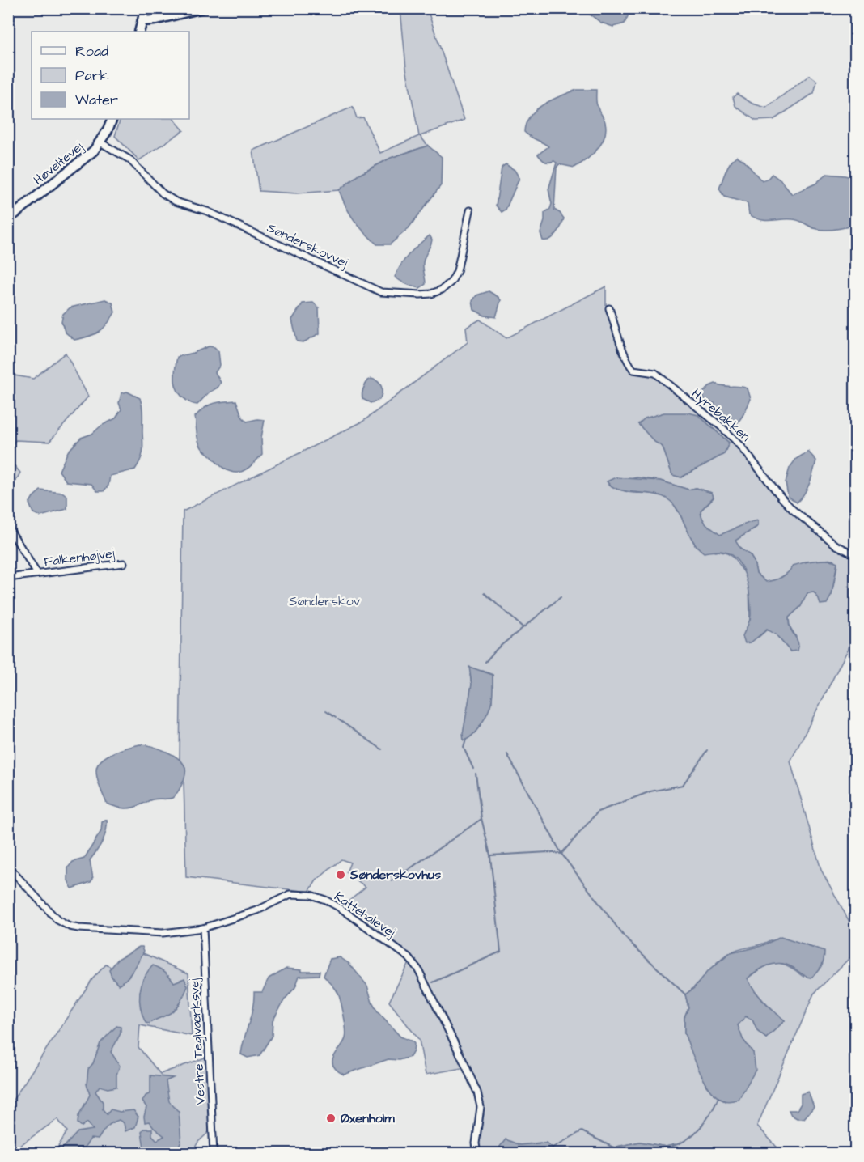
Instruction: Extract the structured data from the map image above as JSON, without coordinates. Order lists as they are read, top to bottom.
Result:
{
  "streets": {
    "street": [
      "Høveltevej",
      "Sønderskovvej",
      "Hyrebakken",
      "Falkenhøjvej",
      "Kattehalevej",
      "Vestre Teglværksvej"
    ]
  },
  "crossings": [
    ["Høveltevej", "Sønderskovvej"],
    ["Kattehalevej", "Vestre Teglværksvej"]
  ],
  "parks": ["Sønderskov"],
  "places": ["Sønderskovhus", "Øxenholm"],
  "legend": ["Road", "Park", "Water"]
}
